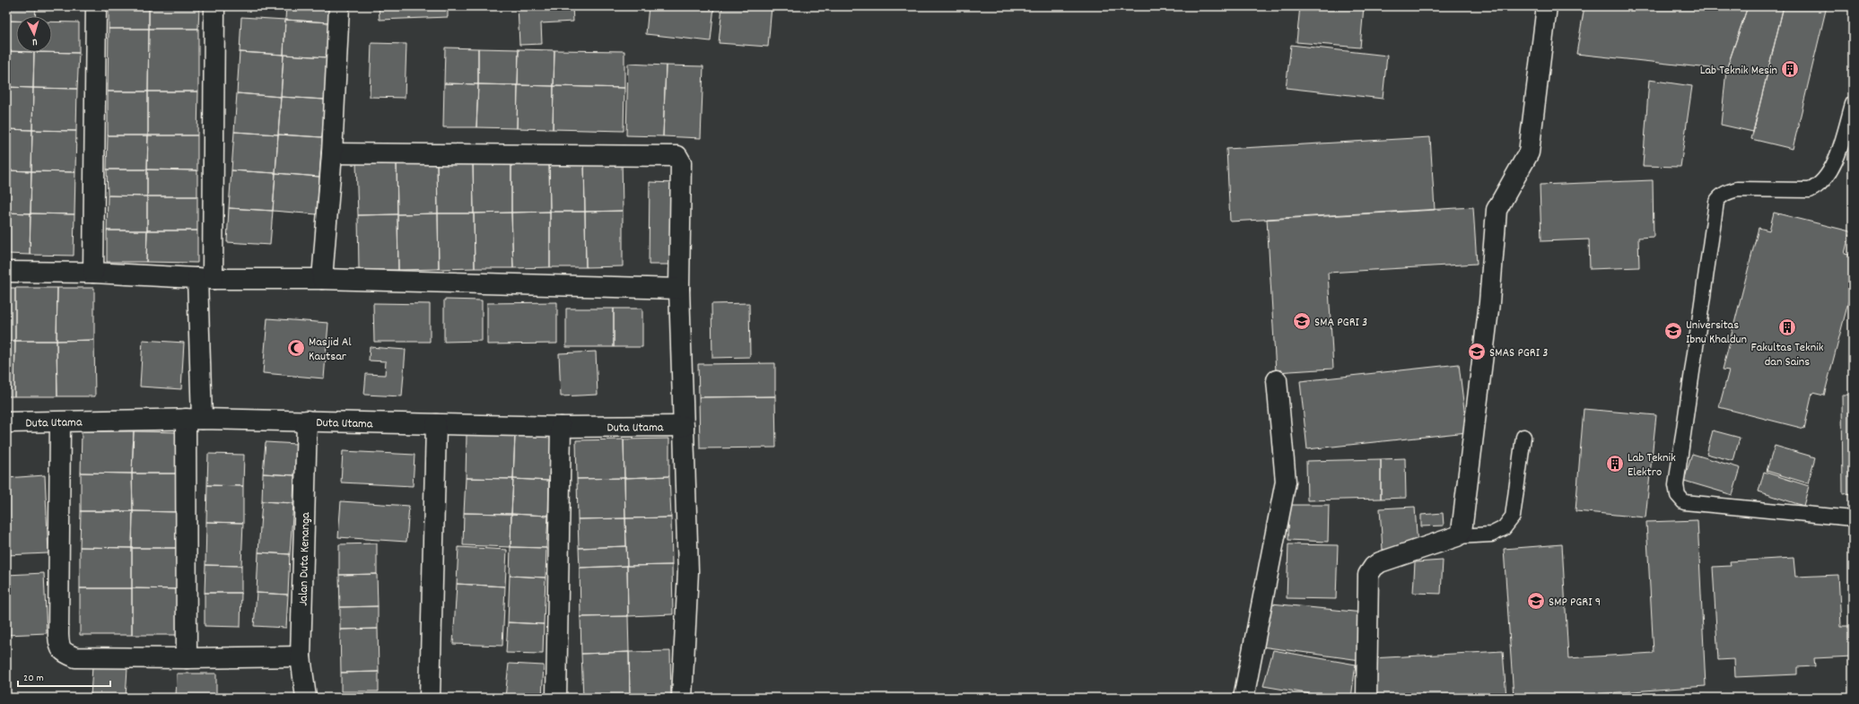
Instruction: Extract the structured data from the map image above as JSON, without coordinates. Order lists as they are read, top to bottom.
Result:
{
  "streets": {
    "street": ["Duta Utama", "Jalan Duta Kenanga"]
  },
  "crossings": [
    ["Duta Utama", "Jalan Duta Kenanga"]
  ],
  "places": {
    "building": ["Lab Teknik Mesin", "Fakultas Teknik dan Sains", "Lab Teknik Elektro"],
    "school or university": [
      "SMA PGRI 3",
      "Universitas Ibnu Khaldun",
      "SMAS PGRI 3",
      "SMP PGRI 9"
    ],
    "mosque": ["Masjid Al Kautsar"]
  },
  "scale_bar": "20 m",
  "north": "bottom"
}
